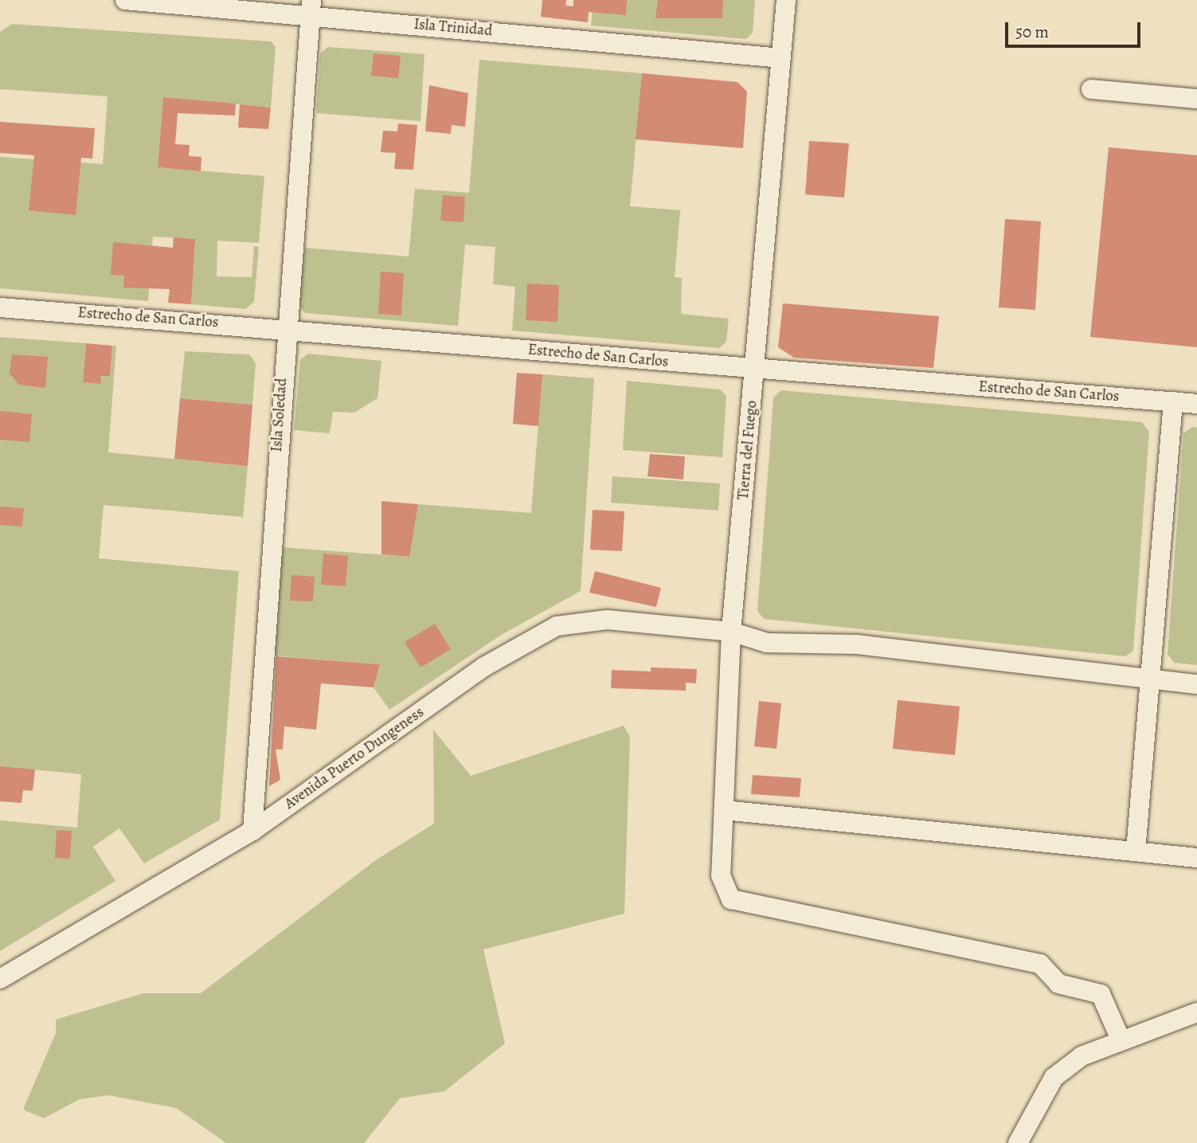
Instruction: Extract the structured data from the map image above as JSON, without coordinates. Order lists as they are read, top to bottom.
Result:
{
  "streets": {
    "street": [
      "Isla Trinidad",
      "Estrecho de San Carlos",
      "Isla Soledad",
      "Tierra del Fuego",
      "Avenida Puerto Dungeness"
    ]
  },
  "crossings": [
    ["Isla Trinidad", "Isla Soledad"],
    ["Isla Trinidad", "Tierra del Fuego"],
    ["Estrecho de San Carlos", "Isla Soledad"],
    ["Estrecho de San Carlos", "Tierra del Fuego"],
    ["Isla Soledad", "Avenida Puerto Dungeness"],
    ["Tierra del Fuego", "Avenida Puerto Dungeness"]
  ],
  "scale_bar": "50 m"
}
